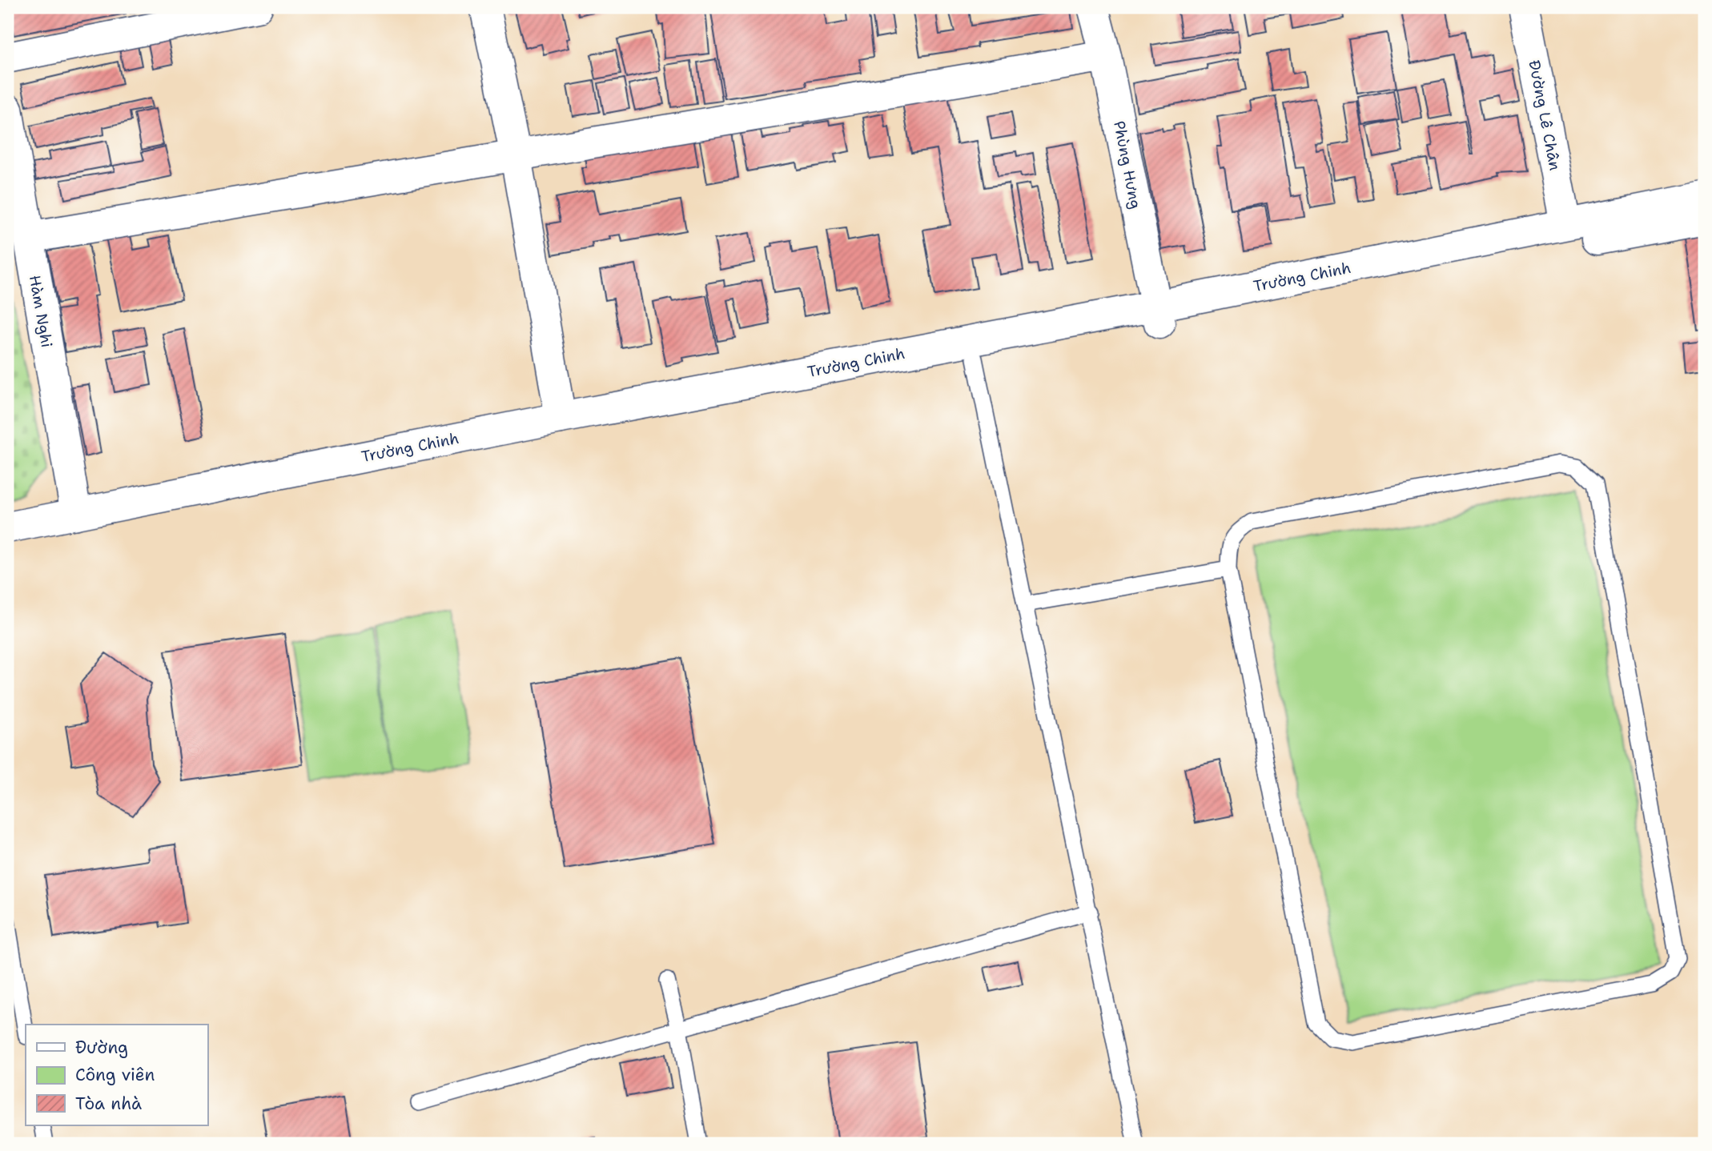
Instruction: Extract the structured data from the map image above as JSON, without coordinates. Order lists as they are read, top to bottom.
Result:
{
  "streets": {
    "street": [
      "Đường Lê Chân",
      "Phùng Hưng",
      "Trường Chinh",
      "Hàm Nghi"
    ]
  },
  "crossings": [
    ["Đường Lê Chân", "Trường Chinh"],
    ["Phùng Hưng", "Trường Chinh"],
    ["Trường Chinh", "Hàm Nghi"]
  ],
  "legend": ["Đường", "Công viên", "Tòa nhà"]
}
